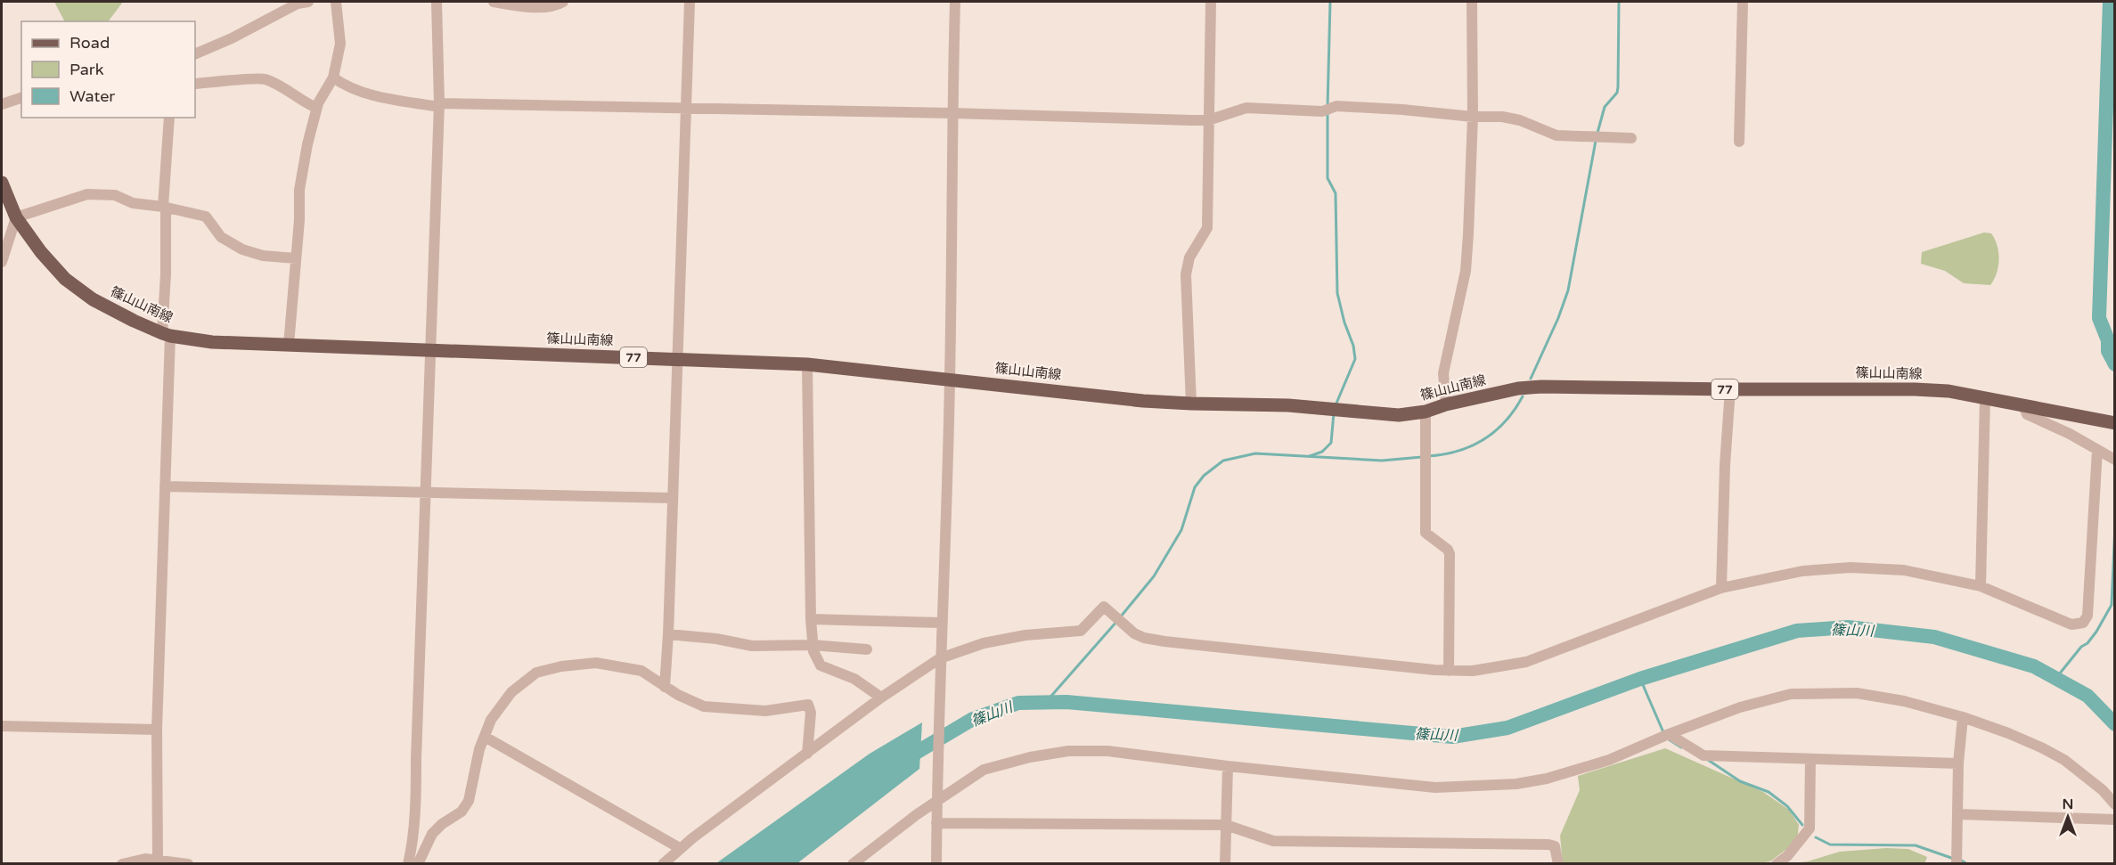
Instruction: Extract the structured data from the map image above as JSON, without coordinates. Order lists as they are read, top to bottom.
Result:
{
  "streets": {
    "main road": ["篠山山南線", "77"]
  },
  "water": ["篠山川"],
  "legend": ["Road", "Park", "Water"],
  "north": "top"
}
